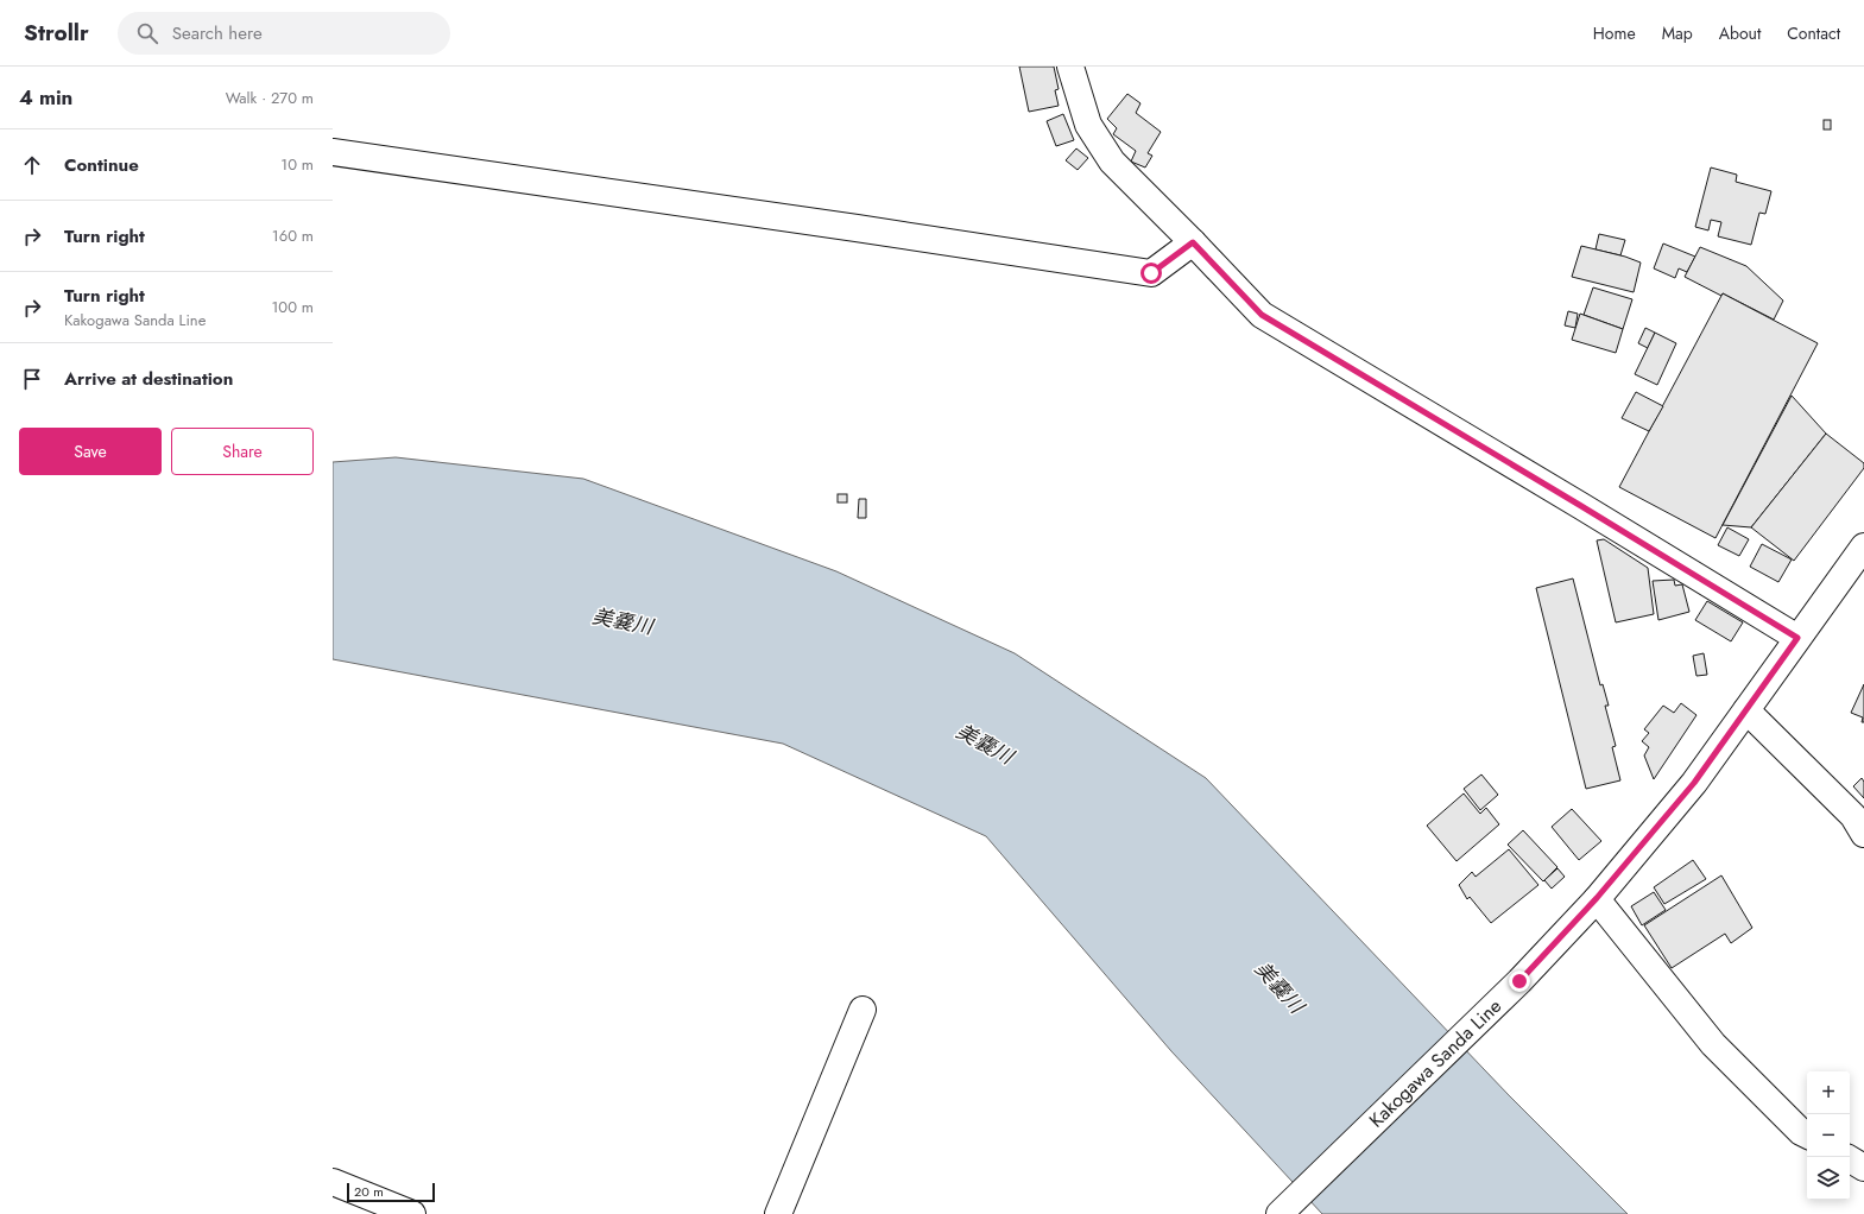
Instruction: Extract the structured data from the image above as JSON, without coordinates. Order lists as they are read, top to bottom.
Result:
{
  "streets": {
    "street": ["Kakogawa Sanda Line"]
  },
  "water": ["美嚢川"],
  "scale_bar": "20 m",
  "page": {
    "header": "Strollr",
    "search": "Search here",
    "nav": [
      "Home",
      "Map",
      "About",
      "Contact"
    ],
    "heading": ["4 min", "Walk · 270 m"],
    "list": [
      ["Continue", "10 m"],
      ["Turn right", "160 m"],
      ["Turn right", "Kakogawa Sanda Line", "100 m"],
      "Arrive at destination"
    ],
    "buttons": ["Save", "Share"],
    "map_buttons": ["+", "−"],
    "scale": "20 m"
  }
}
